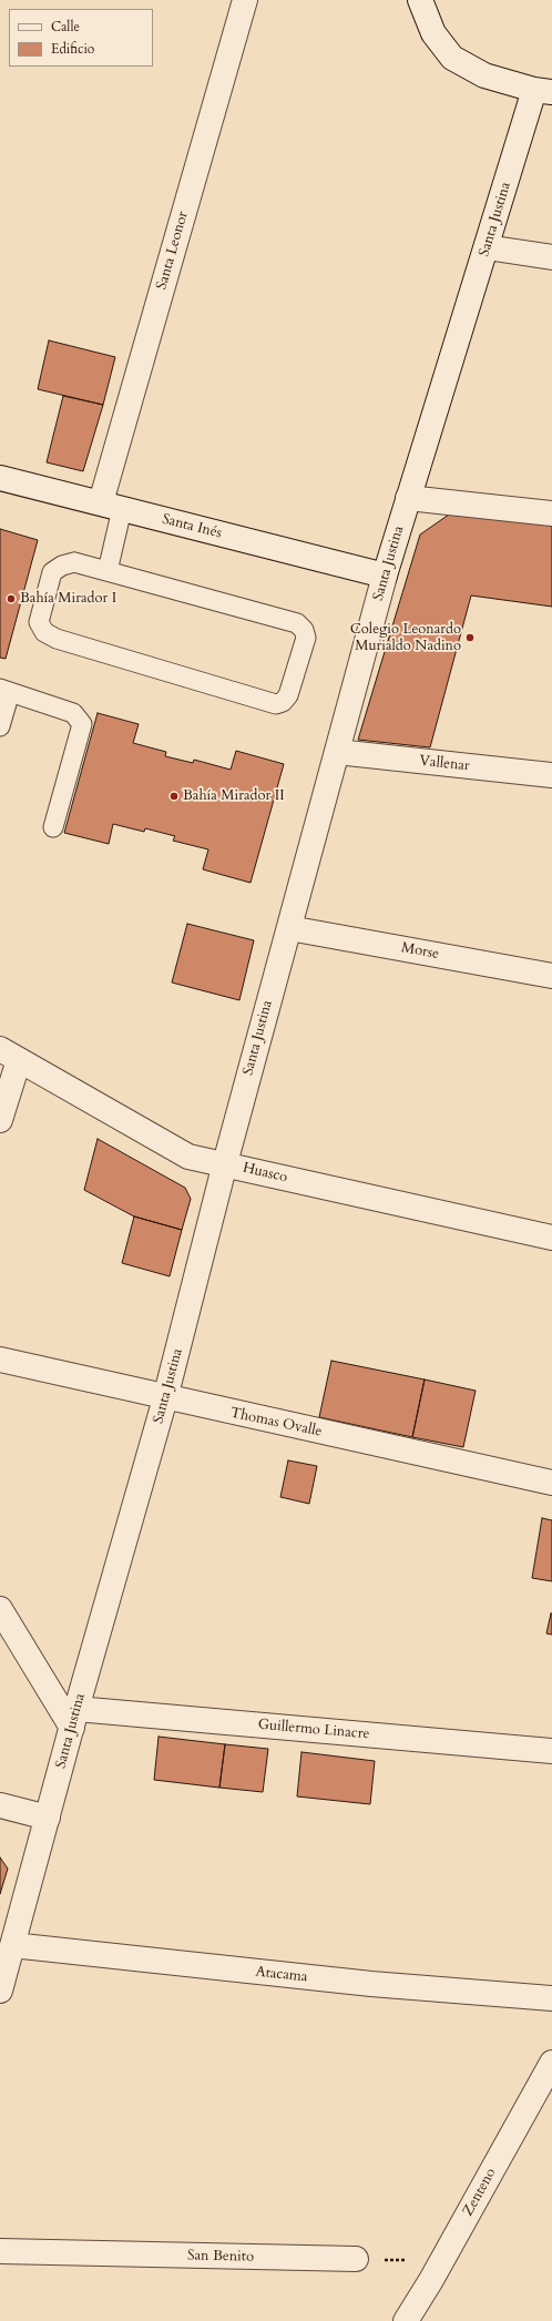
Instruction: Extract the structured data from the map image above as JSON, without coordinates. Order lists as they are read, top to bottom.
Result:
{
  "streets": {
    "street": [
      "Santa Justina",
      "Santa Leonor",
      "Santa Inés",
      "Vallenar",
      "Morse",
      "Huasco",
      "Thomas Ovalle",
      "Guillermo Linacre",
      "Atacama",
      "Zenteno",
      "San Benito"
    ]
  },
  "crossings": [
    ["Santa Justina", "Santa Inés"],
    ["Santa Justina", "Vallenar"],
    ["Santa Justina", "Morse"],
    ["Santa Justina", "Huasco"],
    ["Santa Justina", "Thomas Ovalle"],
    ["Santa Justina", "Guillermo Linacre"],
    ["Santa Justina", "Atacama"],
    ["Santa Leonor", "Santa Inés"]
  ],
  "places": ["Bahía Mirador I", "Colegio Leonardo Murialdo Nadino", "Bahía Mirador II"],
  "legend": ["Calle", "Edificio"]
}
